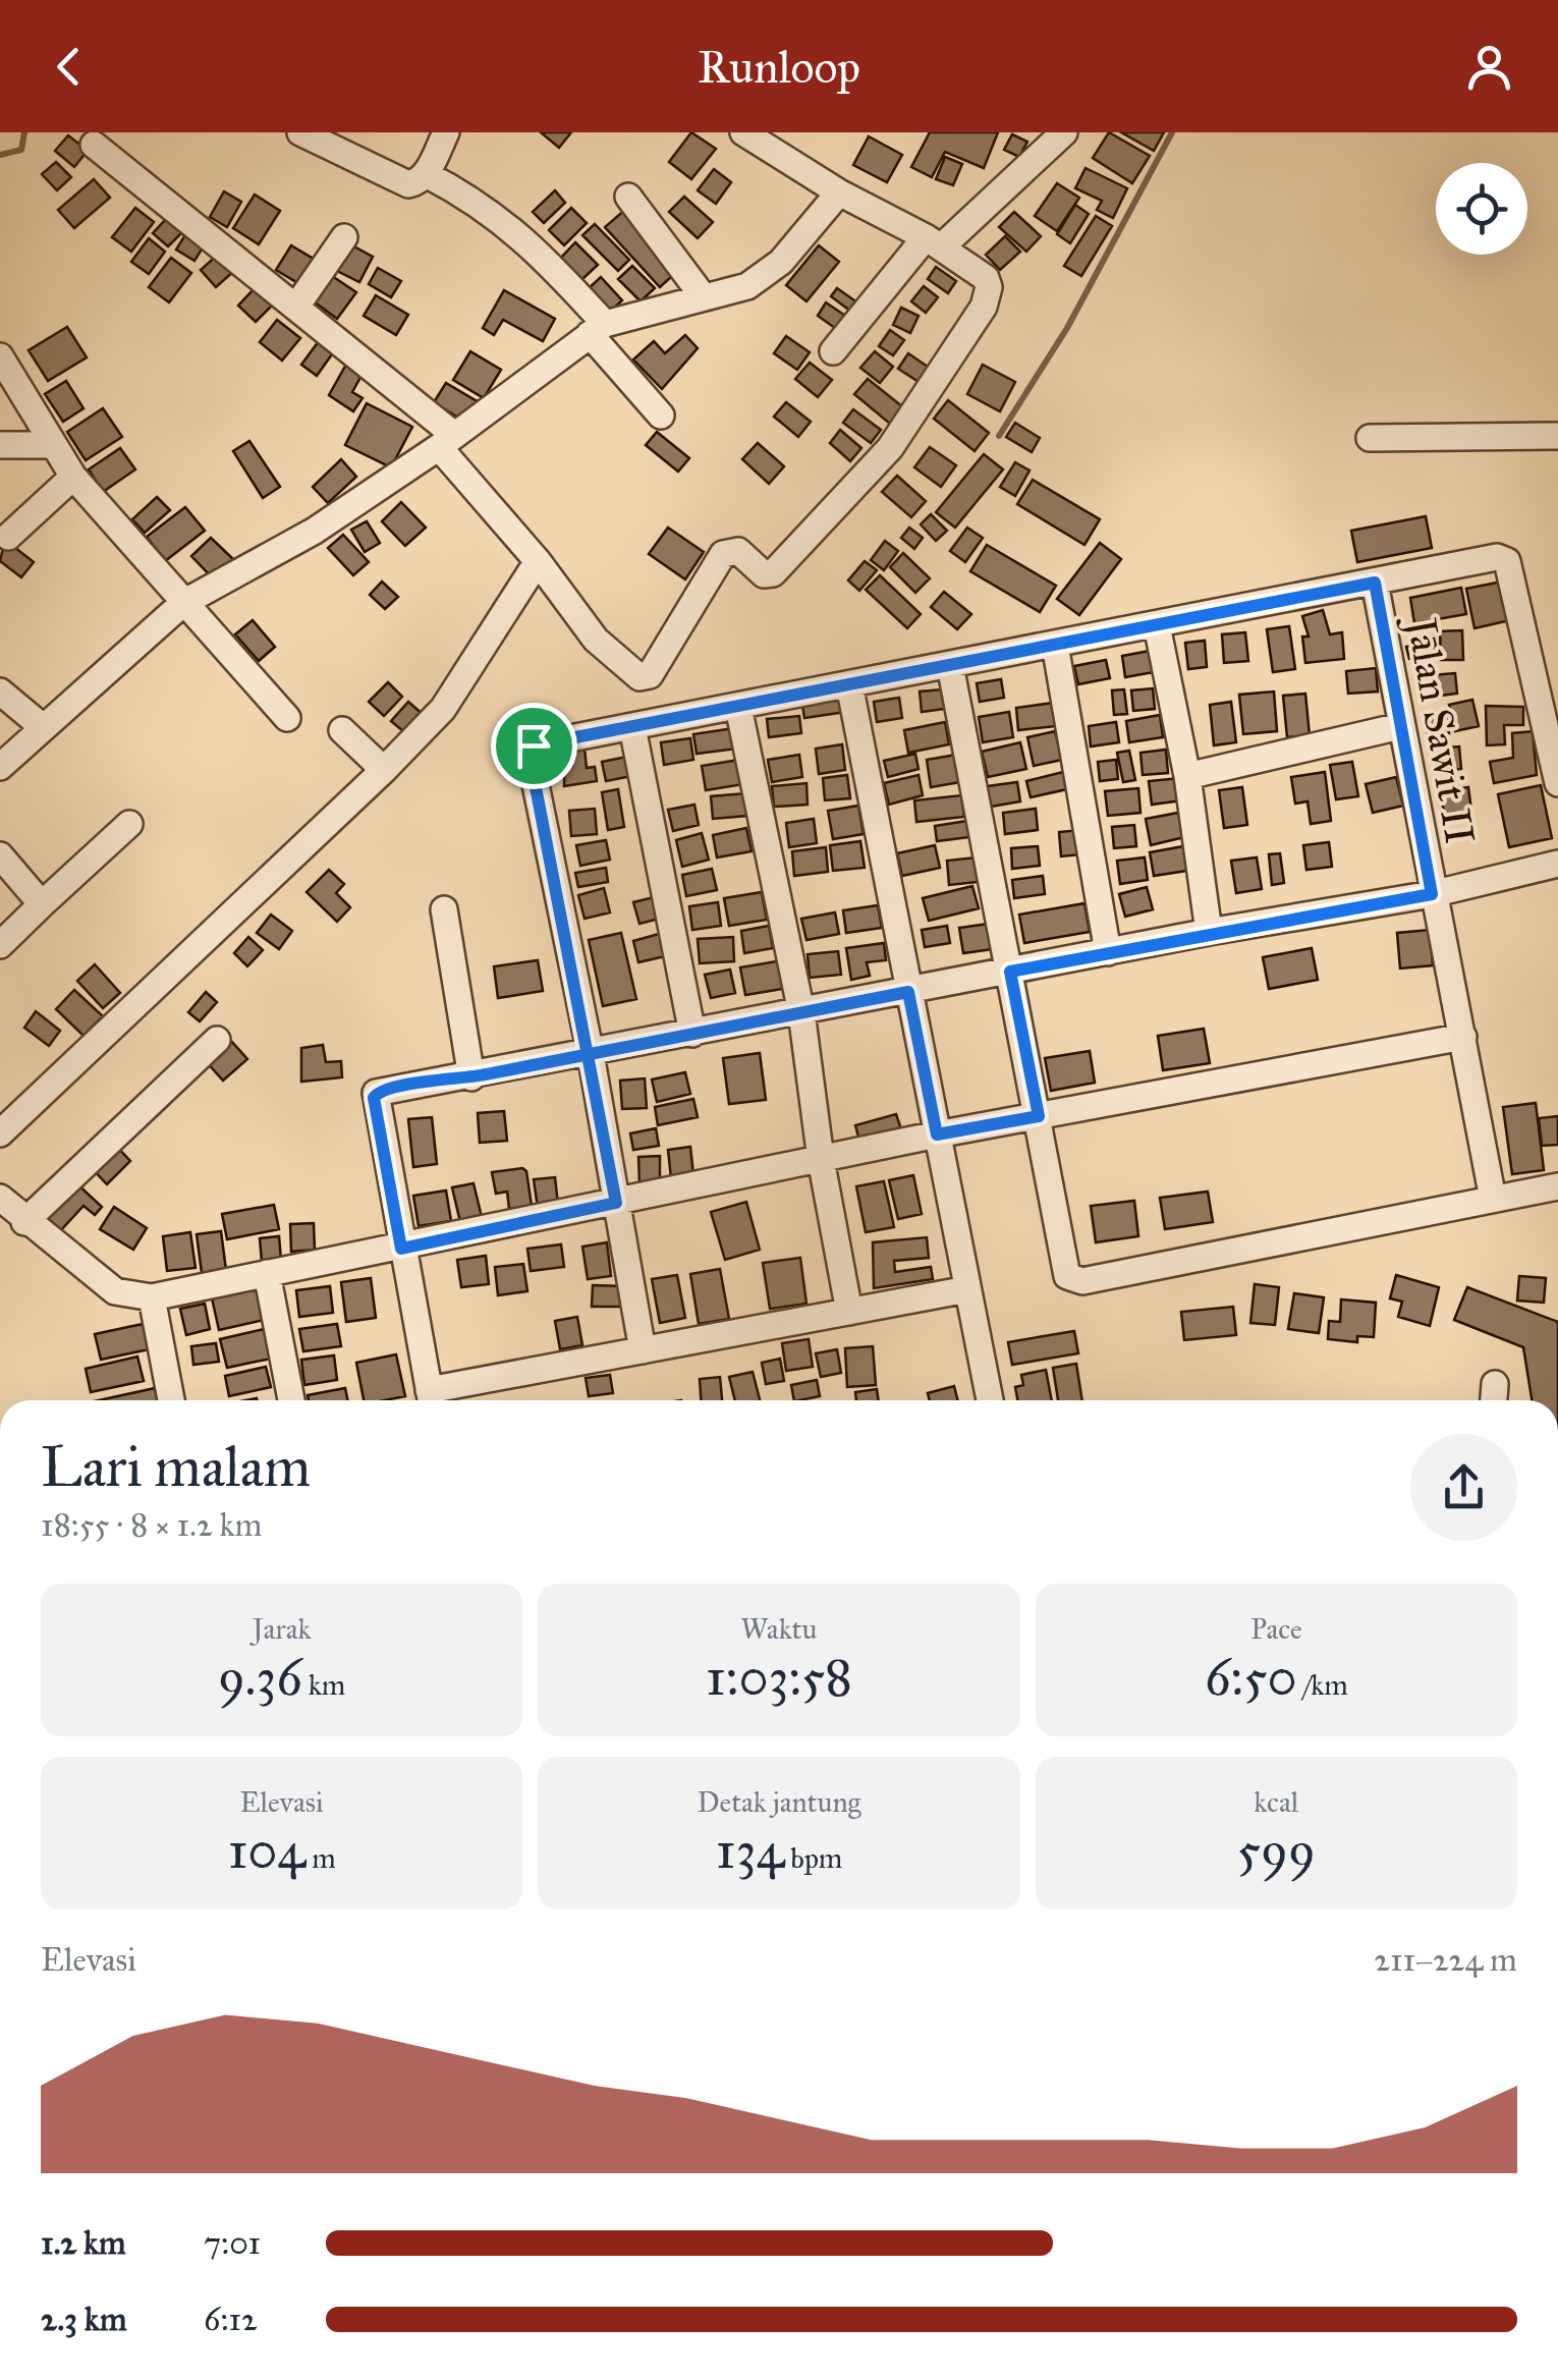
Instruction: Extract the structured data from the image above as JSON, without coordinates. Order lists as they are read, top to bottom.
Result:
{
  "streets": {
    "street": ["Jalan Sawit II"]
  },
  "page": {
    "header": "Runloop",
    "heading": ["Lari malam", "18:55 · 8 × 1.2 km"],
    "stats": [
      ["Jarak", "9.36 km"],
      ["Waktu", "1:03:58"],
      ["Pace", "6:50 /km"],
      ["Elevasi", "104 m"],
      ["Detak jantung", "134 bpm"],
      ["kcal", "599"]
    ],
    "chart": ["Elevasi", "211–224 m"],
    "list": [
      {
        "name": "1.2 km",
        "note": "7:01"
      },
      {
        "name": "2.3 km",
        "note": "6:12"
      }
    ]
  }
}
